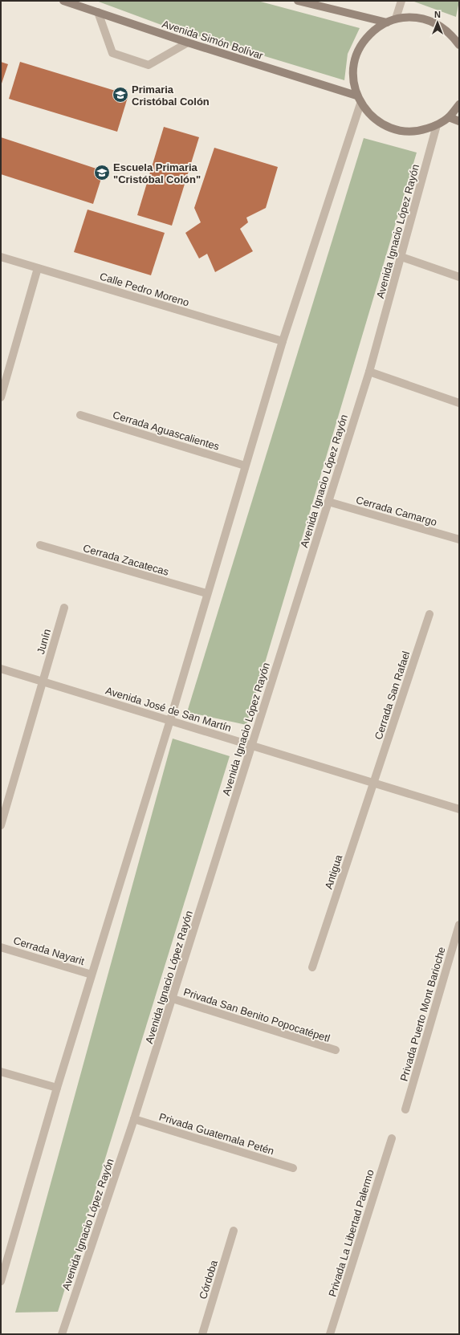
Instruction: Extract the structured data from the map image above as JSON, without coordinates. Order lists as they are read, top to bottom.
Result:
{
  "streets": {
    "main road": ["Avenida Simón Bolívar"],
    "street": [
      "Avenida Ignacio López Rayón",
      "Calle Pedro Moreno",
      "Cerrada Aguascalientes",
      "Cerrada Camargo",
      "Cerrada Zacatecas",
      "Junín",
      "Cerrada San Rafael",
      "Avenida José de San Martín",
      "Antigua",
      "Cerrada Nayarit",
      "Privada Puerto Mont Barioche",
      "Privada San Benito Popocatépetl",
      "Privada Guatemala Petén",
      "Privada La Libertad Palermo",
      "Córdoba"
    ]
  },
  "crossings": [
    ["Avenida Ignacio López Rayón", "Cerrada Camargo"],
    ["Avenida Ignacio López Rayón", "Avenida José de San Martín"],
    ["Avenida Ignacio López Rayón", "Privada San Benito Popocatépetl"],
    ["Avenida Ignacio López Rayón", "Privada Guatemala Petén"],
    ["Junín", "Avenida José de San Martín"],
    ["Cerrada San Rafael", "Avenida José de San Martín"],
    ["Cerrada San Rafael", "Antigua"],
    ["Avenida José de San Martín", "Antigua"]
  ],
  "places": {
    "school or university": ["Primaria Cristóbal Colón", "Escuela Primaria \"Cristóbal Colón\""]
  },
  "north": "top"
}
